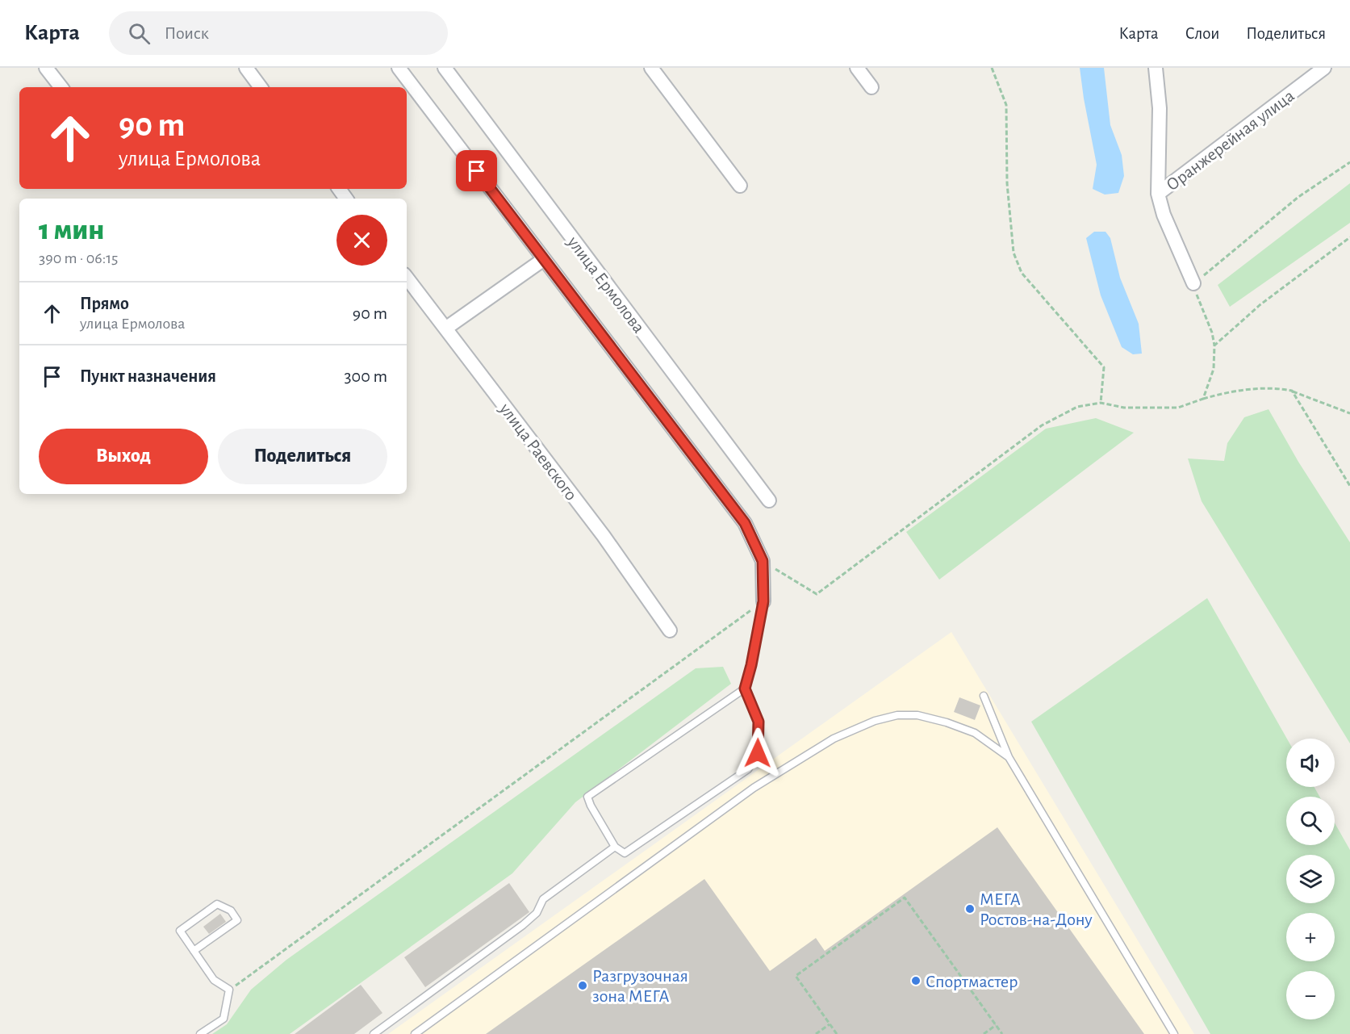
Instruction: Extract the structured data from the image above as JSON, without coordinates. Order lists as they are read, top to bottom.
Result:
{
  "streets": {
    "street": ["Оранжерейная улица", "улица Ермолова", "улица Раевского"]
  },
  "places": ["МЕГА Ростов-на-Дону", "Спортмастер", "Разгрузочная зона МЕГА"],
  "page": {
    "header": "Карта",
    "search": "Поиск",
    "nav": ["Карта", "Слои", "Поделиться"],
    "turn": ["90 m", "улица Ермолова"],
    "heading": ["1 мин", "390 m · 06:15"],
    "list": [
      {
        "name": "Прямо",
        "note": "улица Ермолова",
        "value": "90 m"
      },
      {
        "name": "Пункт назначения",
        "value": "300 m"
      }
    ],
    "buttons": ["Выход", "Поделиться"],
    "map_buttons": ["+", "−"]
  }
}
